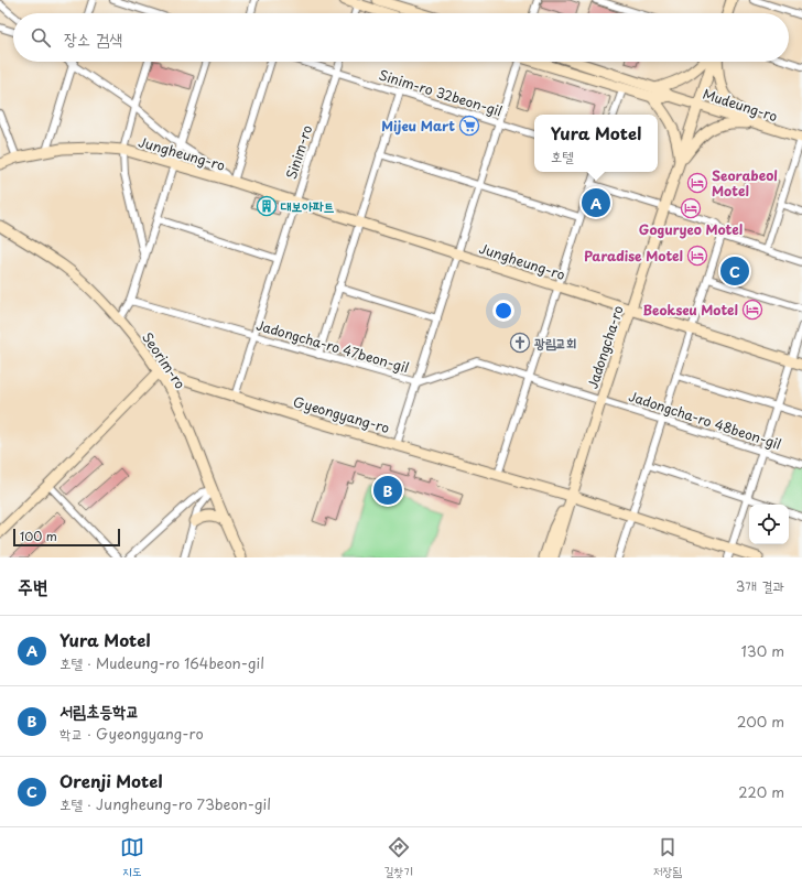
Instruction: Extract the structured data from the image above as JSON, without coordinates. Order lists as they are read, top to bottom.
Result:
{
  "streets": {
    "street": [
      "Sinim-ro 32beon-gil",
      "Mudeung-ro",
      "Sinim-ro",
      "Jungheung-ro",
      "Jadongcha-ro 47beon-gil",
      "Jadongcha-ro",
      "Seorim-ro",
      "Gyeongyang-ro",
      "Jadongcha-ro 48beon-gil"
    ]
  },
  "crossings": [
    ["Sinim-ro 32beon-gil", "Sinim-ro"],
    ["Mudeung-ro", "Jadongcha-ro"],
    ["Sinim-ro", "Jungheung-ro"],
    ["Sinim-ro", "Jadongcha-ro 47beon-gil"],
    ["Sinim-ro", "Gyeongyang-ro"],
    ["Jungheung-ro", "Jadongcha-ro"],
    ["Jadongcha-ro 47beon-gil", "Jadongcha-ro"],
    ["Jadongcha-ro 47beon-gil", "Jadongcha-ro 48beon-gil"],
    ["Jadongcha-ro", "Gyeongyang-ro"],
    ["Jadongcha-ro", "Jadongcha-ro 48beon-gil"],
    ["Seorim-ro", "Gyeongyang-ro"]
  ],
  "places": {
    "supermarket": ["Mijeu Mart"],
    "hotel": [
      "Seorabeol Motel",
      "Goguryeo Motel",
      "Paradise Motel",
      "Beokseu Motel"
    ],
    "building": ["대보아파트"],
    "church": ["광림교회"]
  },
  "scale_bar": "100 m",
  "page": {
    "search": "장소 검색",
    "popup": ["Yura Motel", "호텔"],
    "pins": ["A", "C", "B"],
    "scale": "100 m",
    "heading": ["주변", "3개 결과"],
    "list": [
      {
        "mark": "A",
        "name": "Yura Motel",
        "note": "호텔 · Mudeung-ro 164beon-gil",
        "value": "130 m"
      },
      {
        "mark": "B",
        "name": "서림초등학교",
        "note": "학교 · Gyeongyang-ro",
        "value": "200 m"
      },
      {
        "mark": "C",
        "name": "Orenji Motel",
        "note": "호텔 · Jungheung-ro 73beon-gil",
        "value": "220 m"
      }
    ],
    "nav": ["지도", "길찾기", "저장됨"]
  }
}
